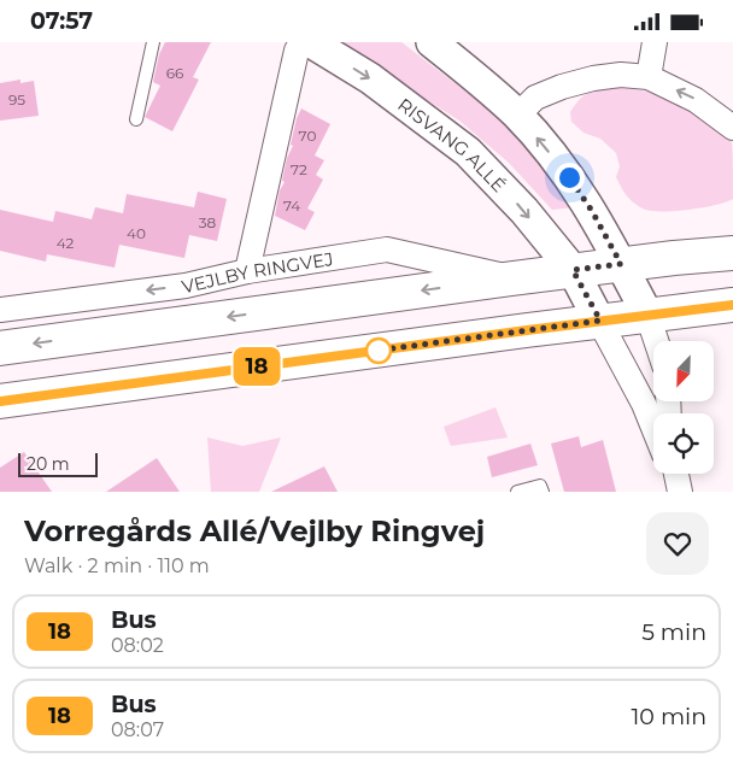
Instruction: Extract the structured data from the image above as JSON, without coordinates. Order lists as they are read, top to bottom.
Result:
{
  "streets": {
    "main road": ["VEJLBY RINGVEJ"],
    "street": ["RISVANG ALLÉ"]
  },
  "crossings": [
    ["RISVANG ALLÉ", "VEJLBY RINGVEJ"]
  ],
  "lines": ["bus line 18"],
  "house_numbers": [
    "66",
    "95",
    "70",
    "72",
    "74",
    "38",
    "40",
    "42"
  ],
  "scale_bar": "20 m",
  "north": "bottom left",
  "page": {
    "status": "07:57",
    "on_map": "18",
    "scale": "20 m",
    "heading": ["Vorregårds Allé/Vejlby Ringvej", "Walk · 2 min · 110 m"],
    "list": [
      {
        "mark": "18",
        "name": "Bus",
        "note": "08:02",
        "value": "5 min"
      },
      {
        "mark": "18",
        "name": "Bus",
        "note": "08:07",
        "value": "10 min"
      }
    ]
  }
}
